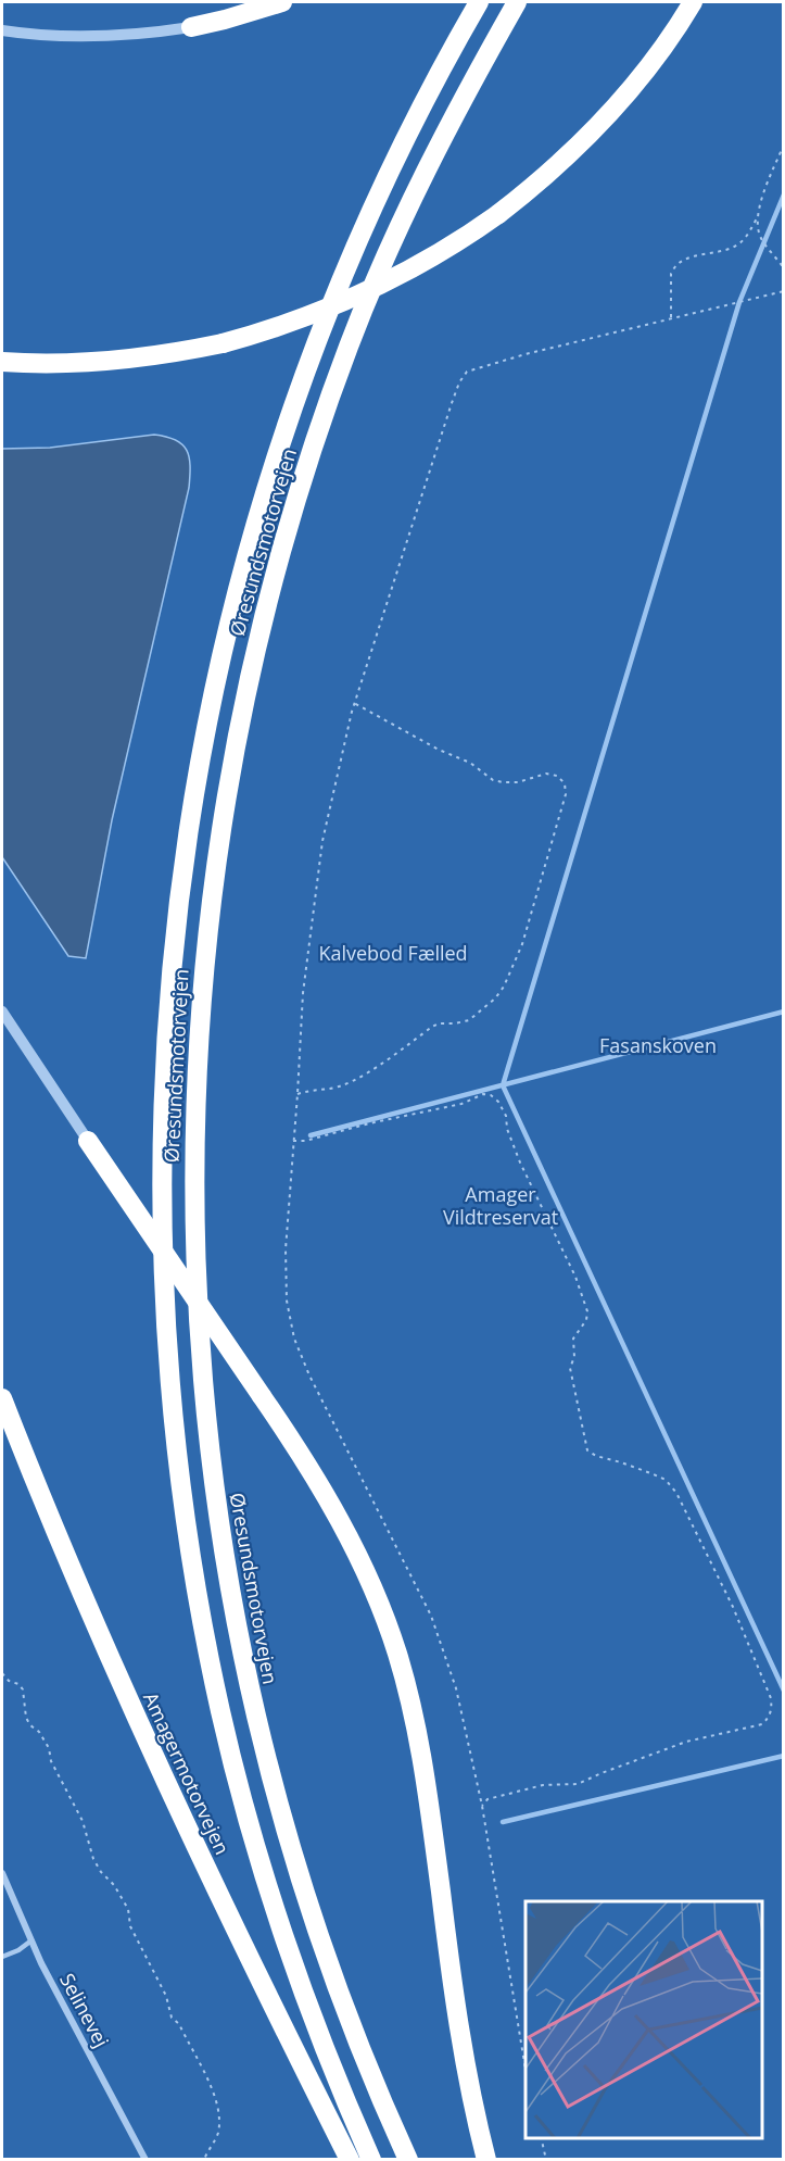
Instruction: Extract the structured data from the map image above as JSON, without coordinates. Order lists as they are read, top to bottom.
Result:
{
  "streets": {
    "highway": ["Øresundsmotorvejen", "Amagermotorvejen"],
    "street": ["Selinevej"]
  },
  "parks": ["Kalvebod Fælled", "Fasanskoven", "Amager Vildtreservat"]
}
